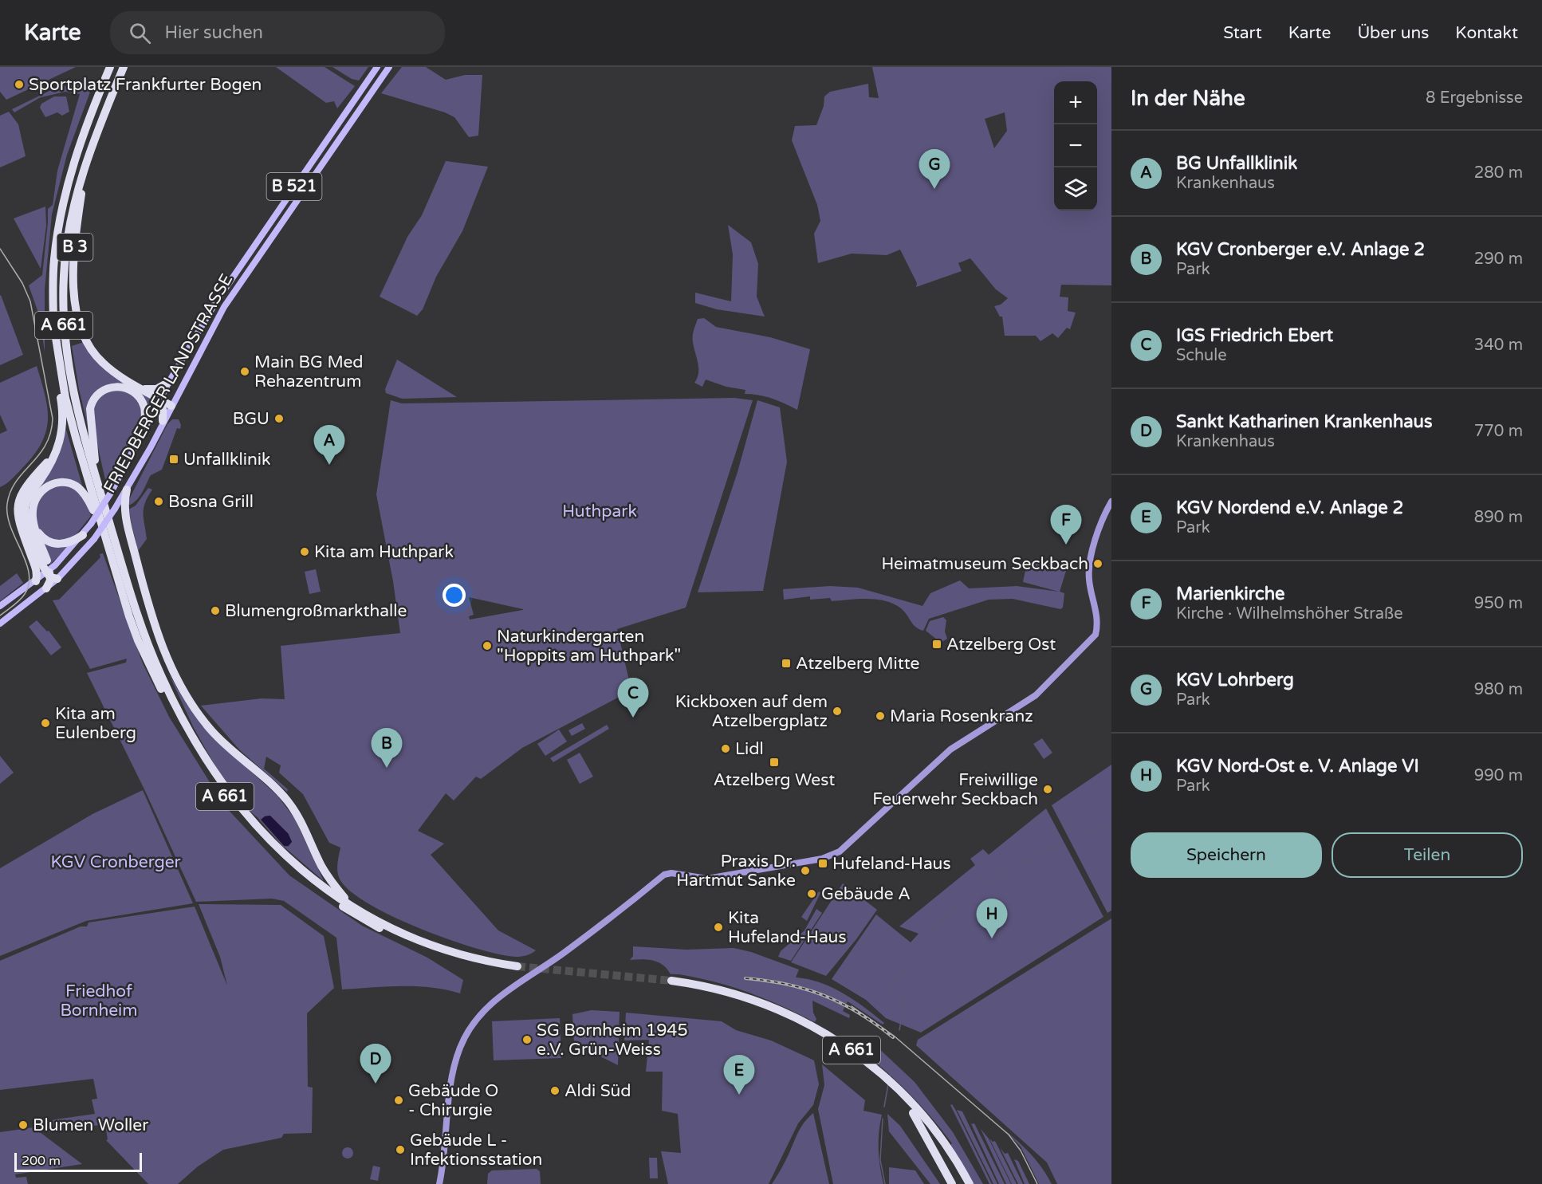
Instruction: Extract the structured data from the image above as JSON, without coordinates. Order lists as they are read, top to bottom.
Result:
{
  "streets": {
    "highway": ["B 3", "A 661"],
    "main road": ["B 521", "FRIEDBERGER LANDSTRASSE"]
  },
  "crossings": [
    ["B 3", "A 661"]
  ],
  "parks": ["Huthpark", "KGV Cronberger", "Friedhof Bornheim"],
  "places": {
    "other": [
      "Sportplatz Frankfurter Bogen",
      "Main BG Med Rehazentrum",
      "BGU",
      "Bosna Grill",
      "Kita am Huthpark",
      "Heimatmuseum Seckbach",
      "Blumengroßmarkthalle",
      "Naturkindergarten \"Hoppits am Huthpark\"",
      "Kickboxen auf dem Atzelbergplatz",
      "Maria Rosenkranz",
      "Kita am Eulenberg",
      "Lidl",
      "Freiwillige Feuerwehr Seckbach",
      "Praxis Dr. Hartmut Sanke",
      "Gebäude A",
      "Kita Hufeland-Haus",
      "SG Bornheim 1945 e.V. Grün-Weiss",
      "Aldi Süd",
      "Gebäude O - Chirurgie",
      "Blumen Woller",
      "Gebäude L - Infektionsstation"
    ],
    "transit": [
      "Unfallklinik",
      "Atzelberg Ost",
      "Atzelberg Mitte",
      "Atzelberg West",
      "Hufeland-Haus"
    ]
  },
  "scale_bar": "200 m",
  "page": {
    "header": "Karte",
    "search": "Hier suchen",
    "nav": [
      "Start",
      "Karte",
      "Über uns",
      "Kontakt"
    ],
    "heading": ["In der Nähe", "8 Ergebnisse"],
    "map_buttons": ["+", "−"],
    "list": [
      {
        "mark": "A",
        "name": "BG Unfallklinik",
        "note": "Krankenhaus",
        "value": "280 m"
      },
      {
        "mark": "B",
        "name": "KGV Cronberger e.V. Anlage 2",
        "note": "Park",
        "value": "290 m"
      },
      {
        "mark": "C",
        "name": "IGS Friedrich Ebert",
        "note": "Schule",
        "value": "340 m"
      },
      {
        "mark": "D",
        "name": "Sankt Katharinen Krankenhaus",
        "note": "Krankenhaus",
        "value": "770 m"
      },
      {
        "mark": "E",
        "name": "KGV Nordend e.V. Anlage 2",
        "note": "Park",
        "value": "890 m"
      },
      {
        "mark": "F",
        "name": "Marienkirche",
        "note": "Kirche · Wilhelmshöher Straße",
        "value": "950 m"
      },
      {
        "mark": "G",
        "name": "KGV Lohrberg",
        "note": "Park",
        "value": "980 m"
      },
      {
        "mark": "H",
        "name": "KGV Nord-Ost e. V. Anlage VI",
        "note": "Park",
        "value": "990 m"
      }
    ],
    "pins": [
      "G",
      "A",
      "F",
      "C",
      "B",
      "H",
      "D",
      "E"
    ],
    "buttons": ["Speichern", "Teilen"],
    "scale": "200 m"
  }
}
